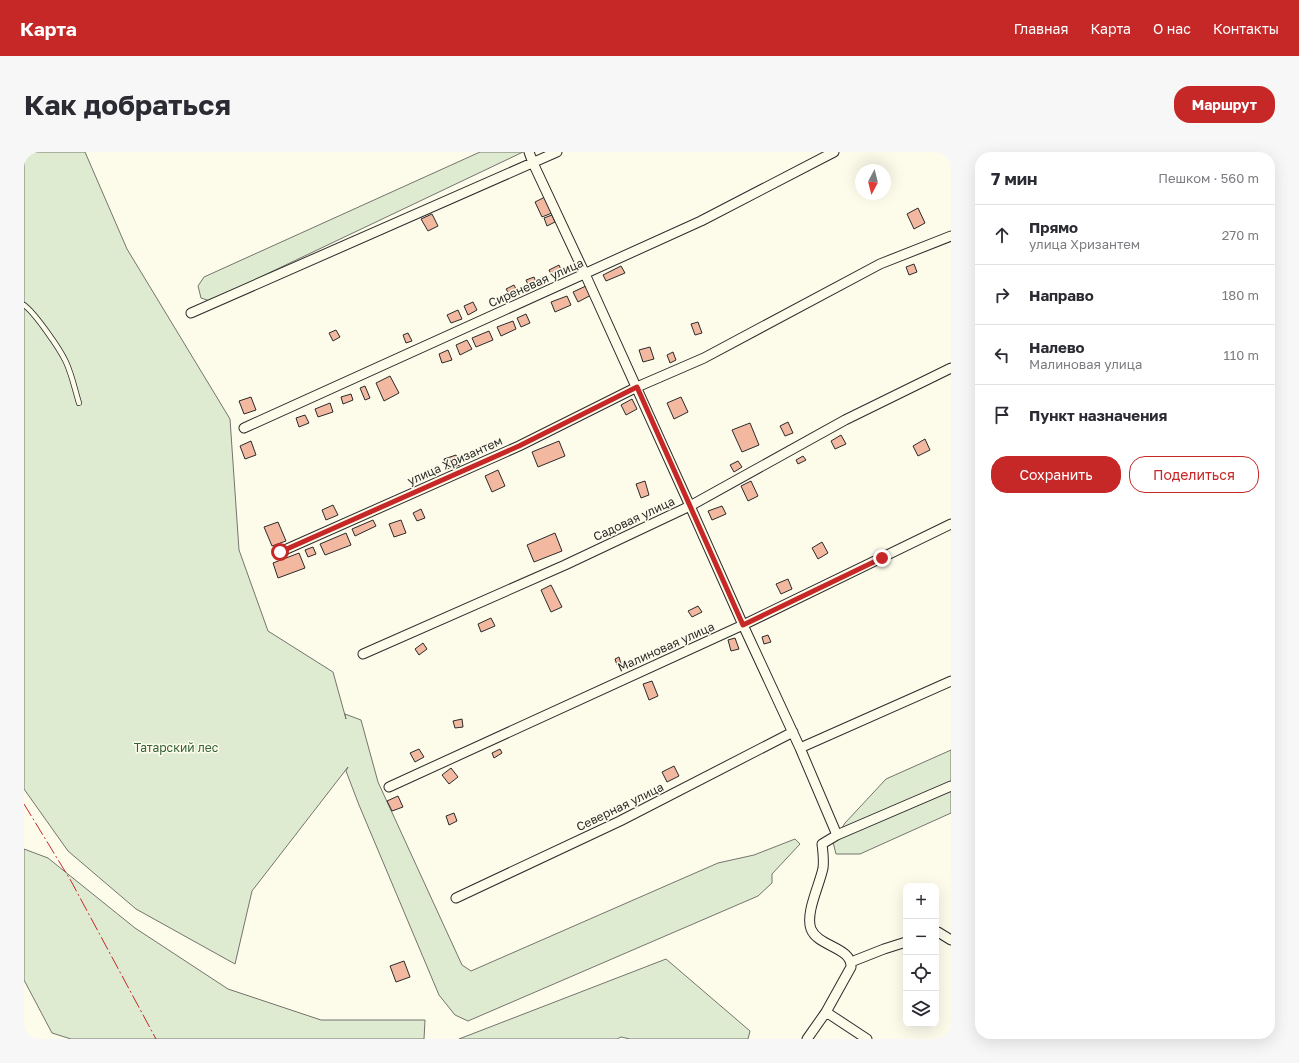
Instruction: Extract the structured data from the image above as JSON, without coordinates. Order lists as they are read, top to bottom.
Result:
{
  "streets": {
    "street": [
      "Сиреневая улица",
      "улица Хризантем",
      "Садовая улица",
      "Малиновая улица",
      "Северная улица"
    ]
  },
  "parks": ["Татарский лес"],
  "north": "bottom",
  "page": {
    "header": "Карта",
    "nav": [
      "Главная",
      "Карта",
      "О нас",
      "Контакты"
    ],
    "buttons": [
      "Маршрут",
      ["Сохранить", "Поделиться"]
    ],
    "title": "Как добраться",
    "heading": ["7 мин", "Пешком · 560 m"],
    "list": [
      ["Прямо", "улица Хризантем", "270 m"],
      ["Направо", "180 m"],
      ["Налево", "Малиновая улица", "110 m"],
      "Пункт назначения"
    ],
    "map_buttons": ["+", "−"]
  }
}
